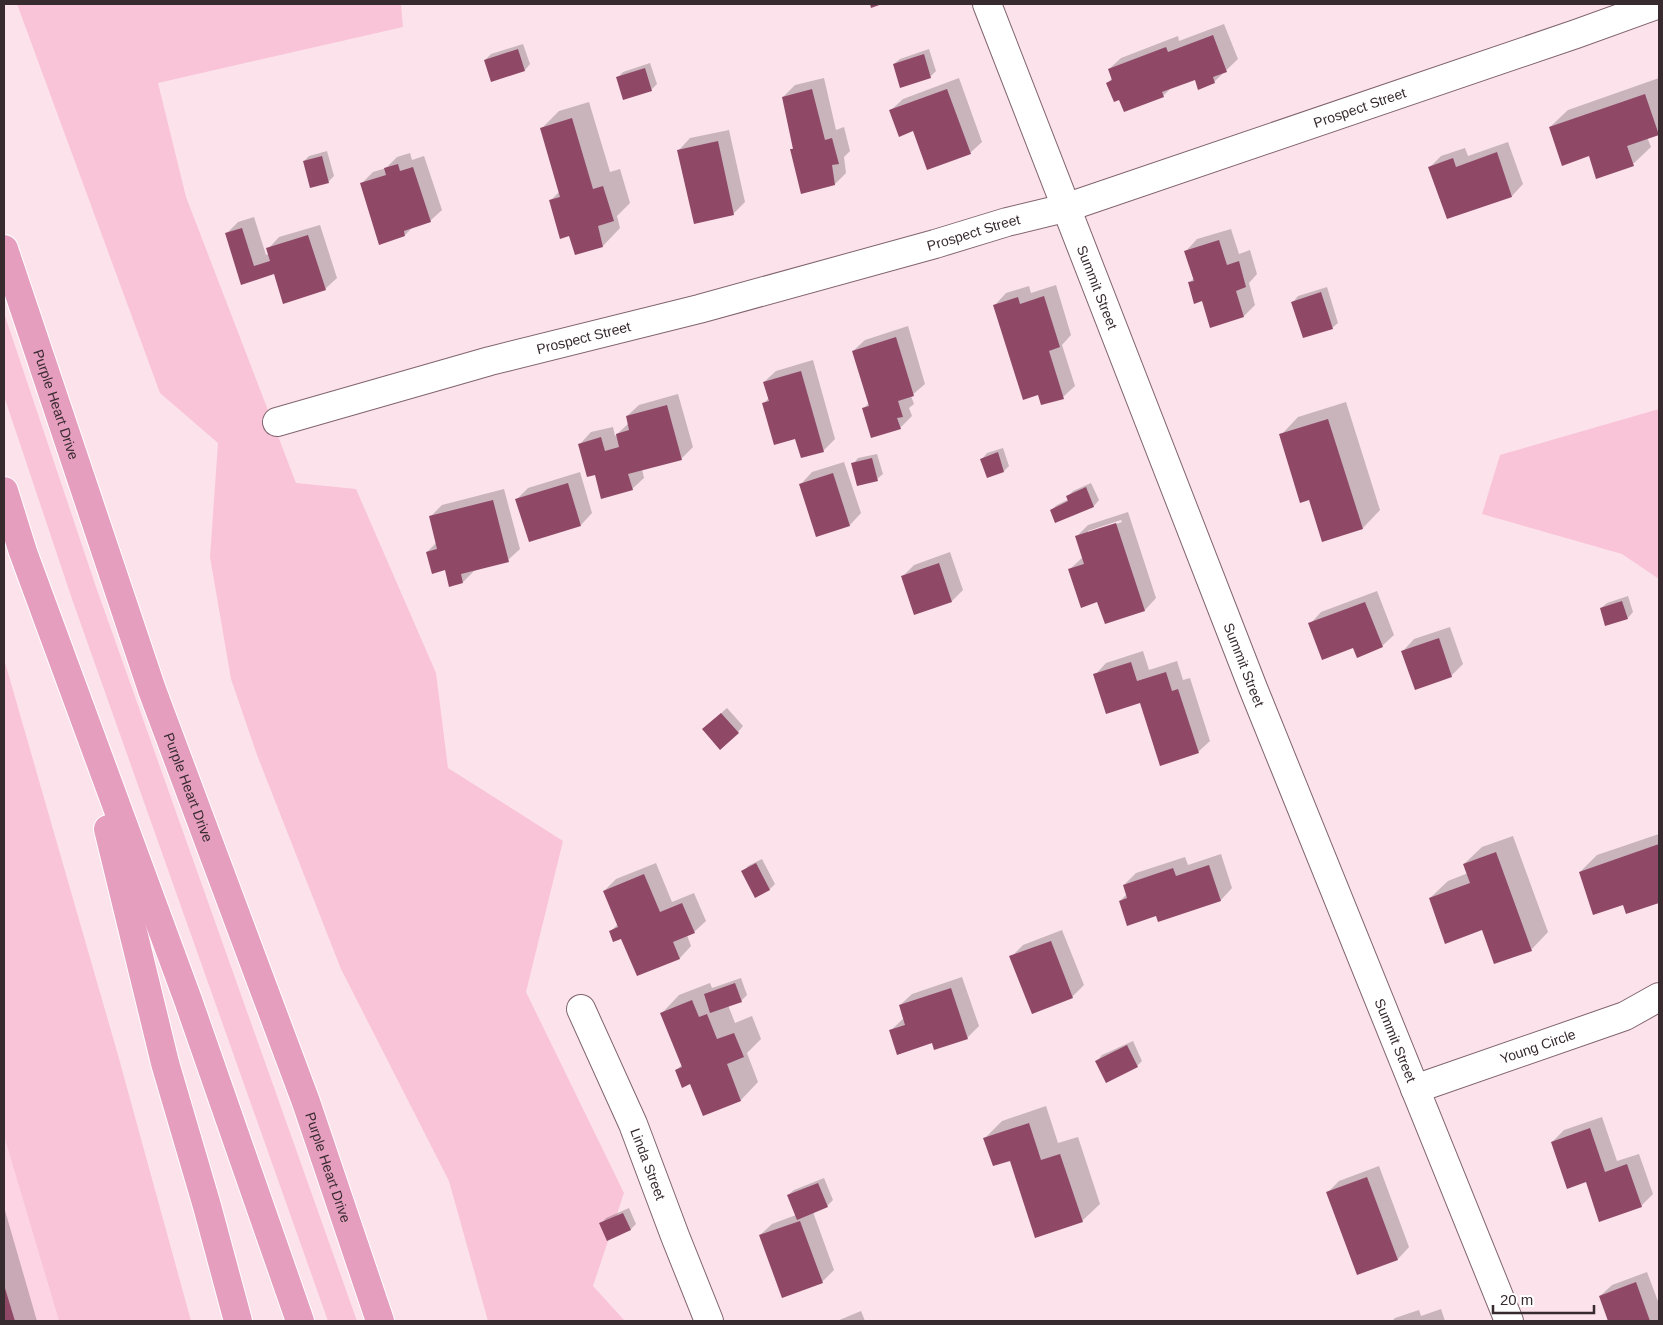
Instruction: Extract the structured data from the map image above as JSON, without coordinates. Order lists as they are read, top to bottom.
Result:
{
  "streets": {
    "main road": ["Purple Heart Drive"],
    "street": [
      "Prospect Street",
      "Summit Street",
      "Young Circle",
      "Linda Street"
    ]
  },
  "crossings": [
    ["Prospect Street", "Summit Street"],
    ["Summit Street", "Young Circle"]
  ],
  "scale_bar": "20 m"
}
